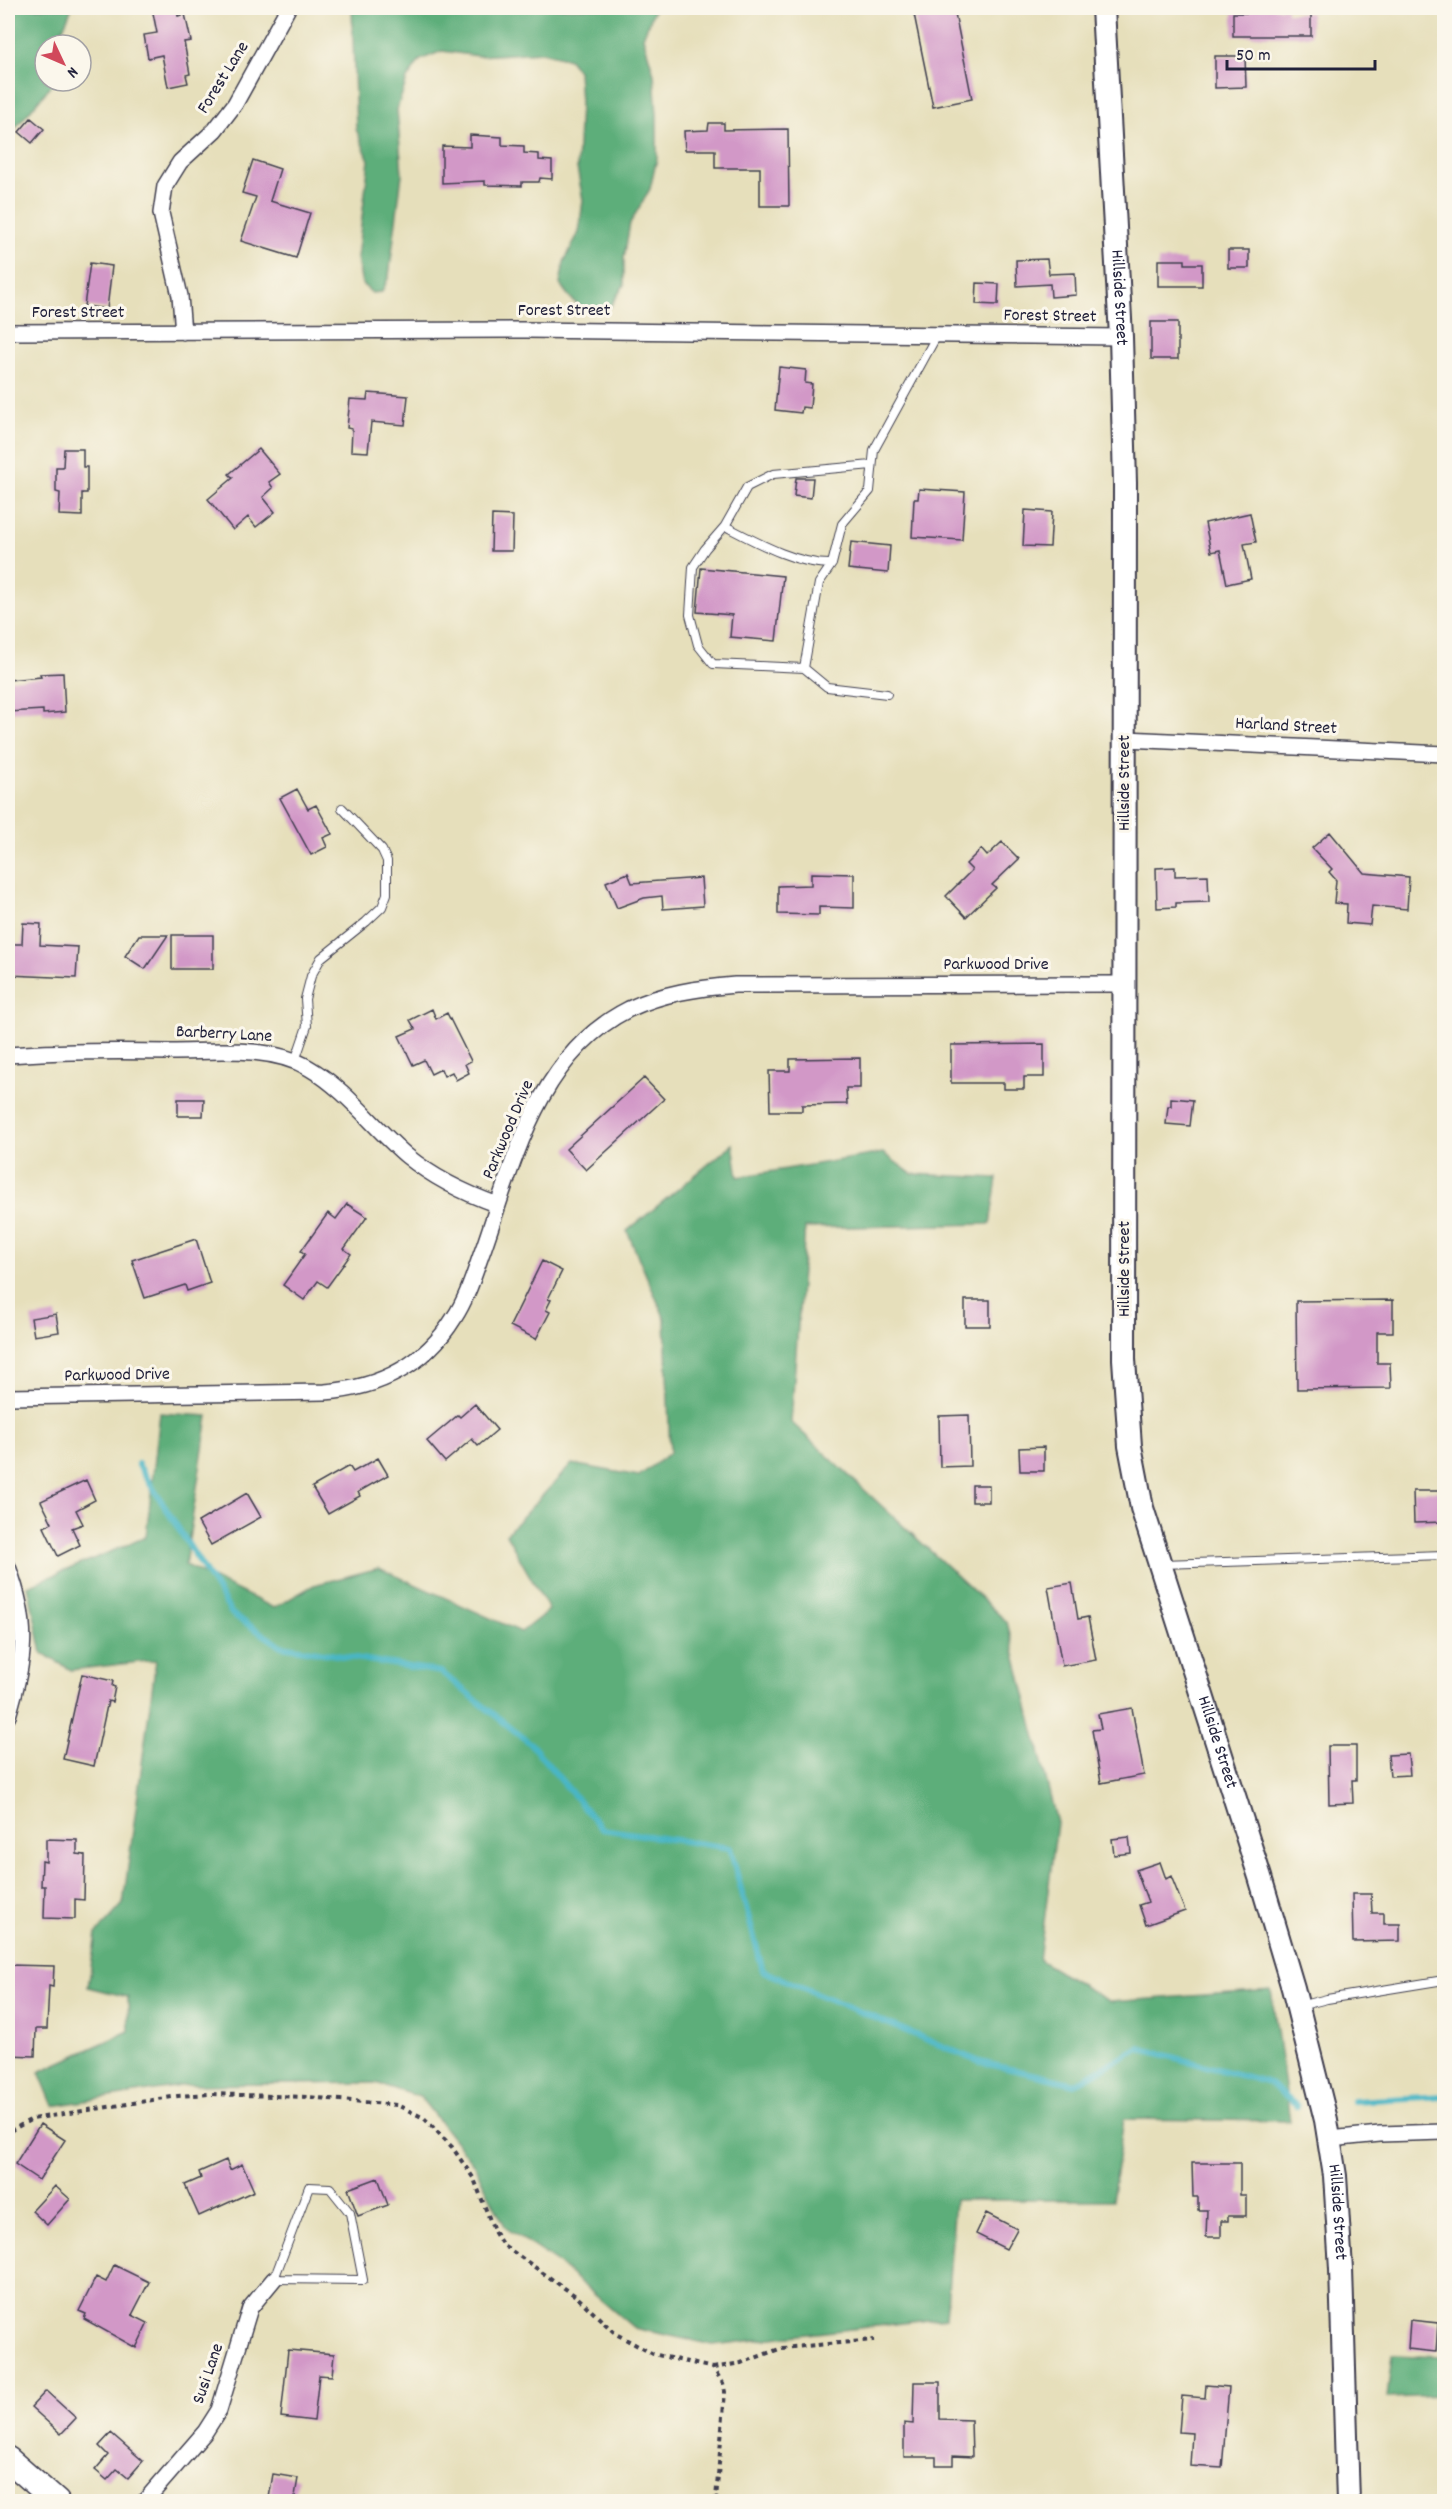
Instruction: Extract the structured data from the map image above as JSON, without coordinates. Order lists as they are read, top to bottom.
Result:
{
  "streets": {
    "street": [
      "Forest Lane",
      "Hillside Street",
      "Forest Street",
      "Harland Street",
      "Parkwood Drive",
      "Barberry Lane",
      "Susi Lane"
    ]
  },
  "crossings": [
    ["Forest Lane", "Forest Street"],
    ["Hillside Street", "Forest Street"],
    ["Hillside Street", "Harland Street"],
    ["Hillside Street", "Parkwood Drive"],
    ["Parkwood Drive", "Barberry Lane"]
  ],
  "scale_bar": "50 m",
  "north": "bottom right"
}
